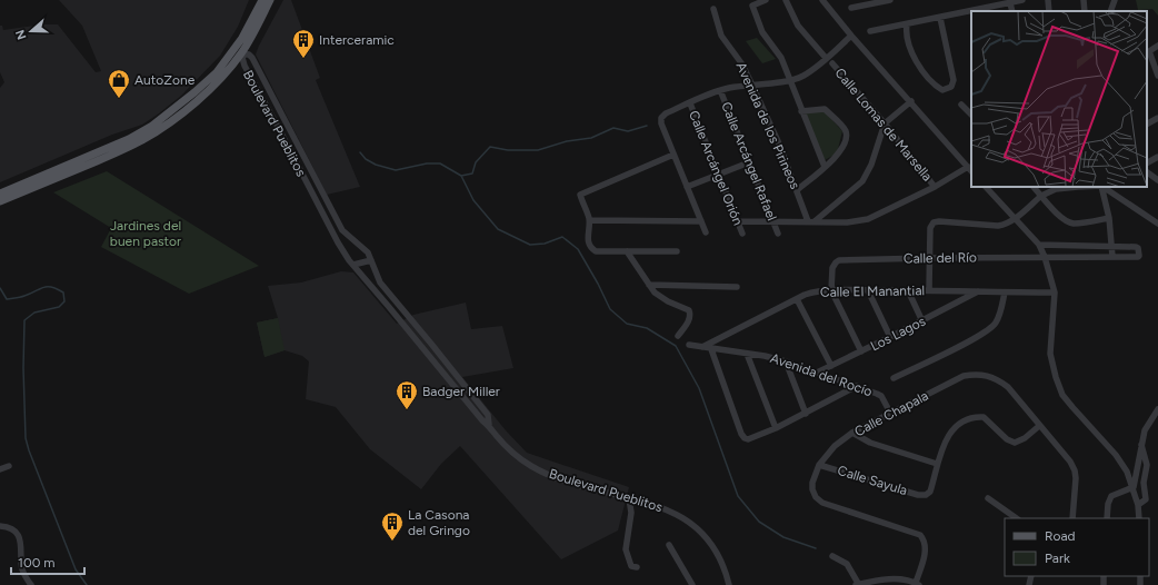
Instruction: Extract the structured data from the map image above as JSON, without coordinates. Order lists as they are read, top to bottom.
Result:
{
  "streets": {
    "street": [
      "Boulevard Pueblitos",
      "Calle Lomas de Marsella",
      "Avenida de los Pirineos",
      "Calle Arcángel Rafael",
      "Calle Arcángel Orión",
      "Calle del Río",
      "Calle El Manantial",
      "Los Lagos",
      "Avenida del Rocío",
      "Calle Chapala",
      "Calle Sayula"
    ]
  },
  "crossings": [
    ["Calle del Río", "Calle El Manantial"],
    ["Calle El Manantial", "Los Lagos"],
    ["Calle El Manantial", "Avenida del Rocío"],
    ["Los Lagos", "Avenida del Rocío"],
    ["Avenida del Rocío", "Calle Chapala"],
    ["Calle Chapala", "Calle Sayula"]
  ],
  "parks": ["Jardines del buen pastor"],
  "places": {
    "building": ["Interceramic", "Badger Miller", "La Casona del Gringo"],
    "shop": ["AutoZone"]
  },
  "legend": ["Road", "Park"],
  "scale_bar": "100 m",
  "north": "left"
}
